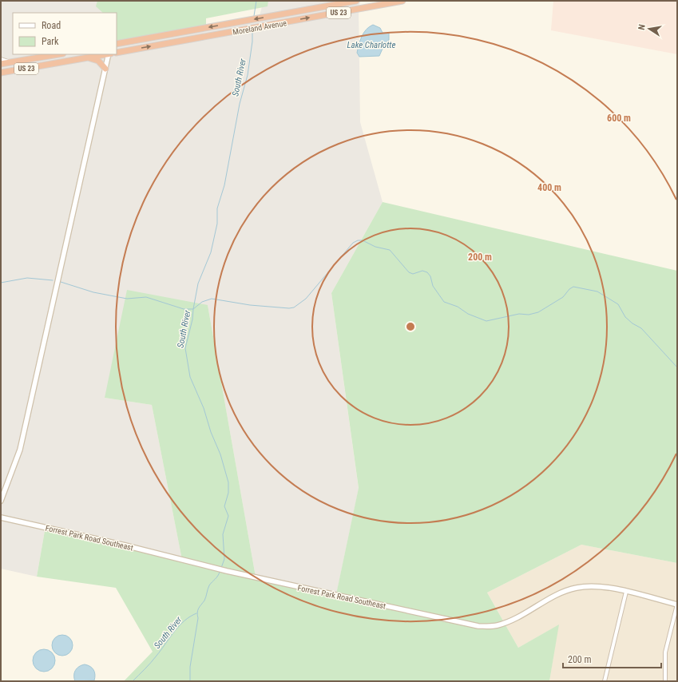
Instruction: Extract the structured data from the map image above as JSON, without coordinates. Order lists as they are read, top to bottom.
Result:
{
  "streets": {
    "highway": ["US 23", "Moreland Avenue"],
    "street": ["Forrest Park Road Southeast"]
  },
  "water": ["Lake Charlotte", "South River"],
  "legend": ["Road", "Park"],
  "scale_bar": "200 m",
  "north": "left",
  "rings": ["600 m", "400 m", "200 m"]
}
